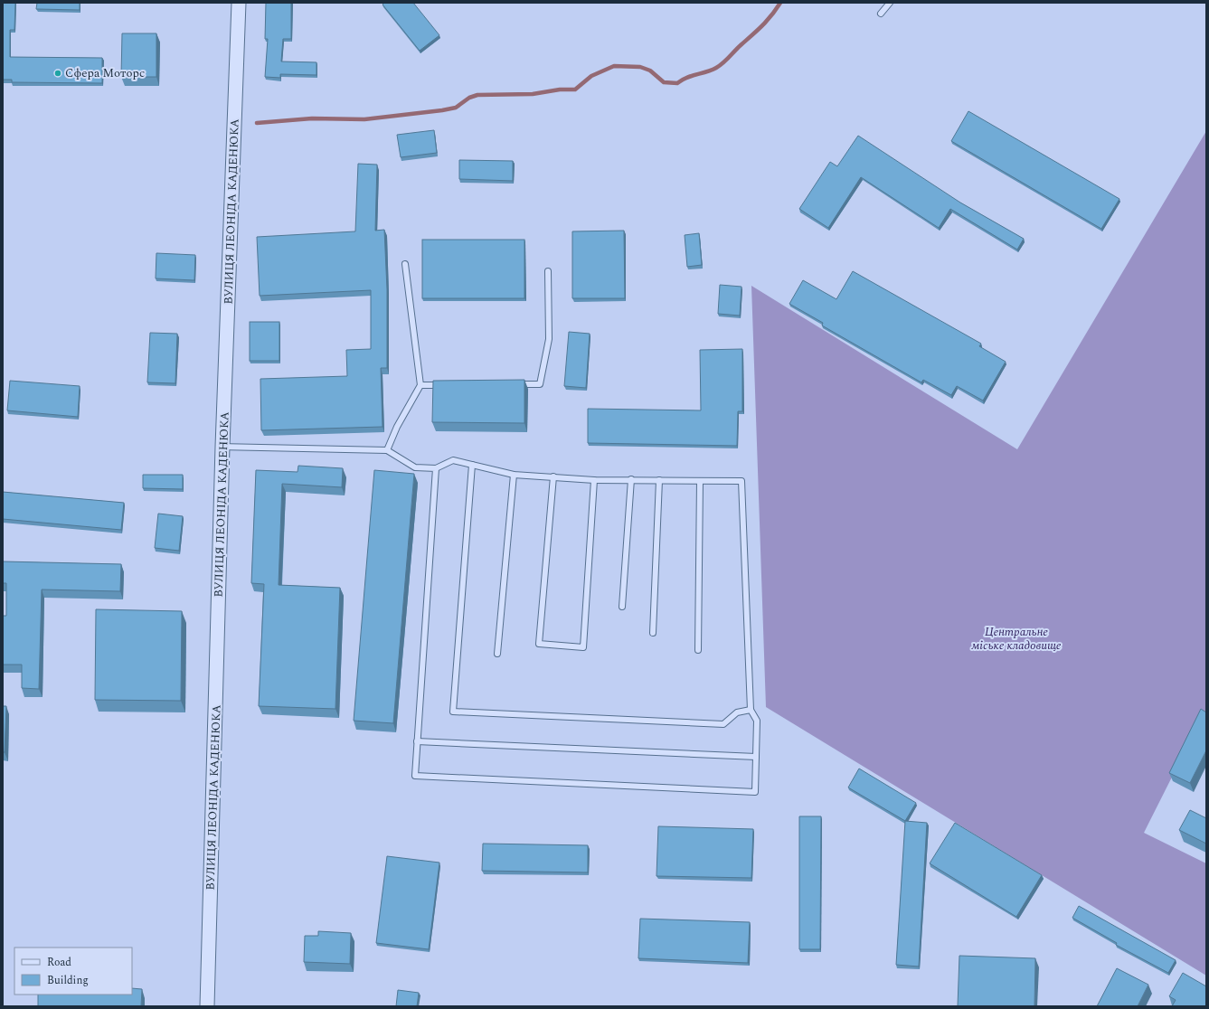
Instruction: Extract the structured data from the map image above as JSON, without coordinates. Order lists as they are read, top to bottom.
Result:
{
  "streets": {
    "street": ["ВУЛИЦЯ ЛЕОНІДА КАДЕНЮКА"]
  },
  "parks": ["Центральне міське кладовище"],
  "places": ["Сфера Моторс"],
  "legend": ["Road", "Building"]
}
